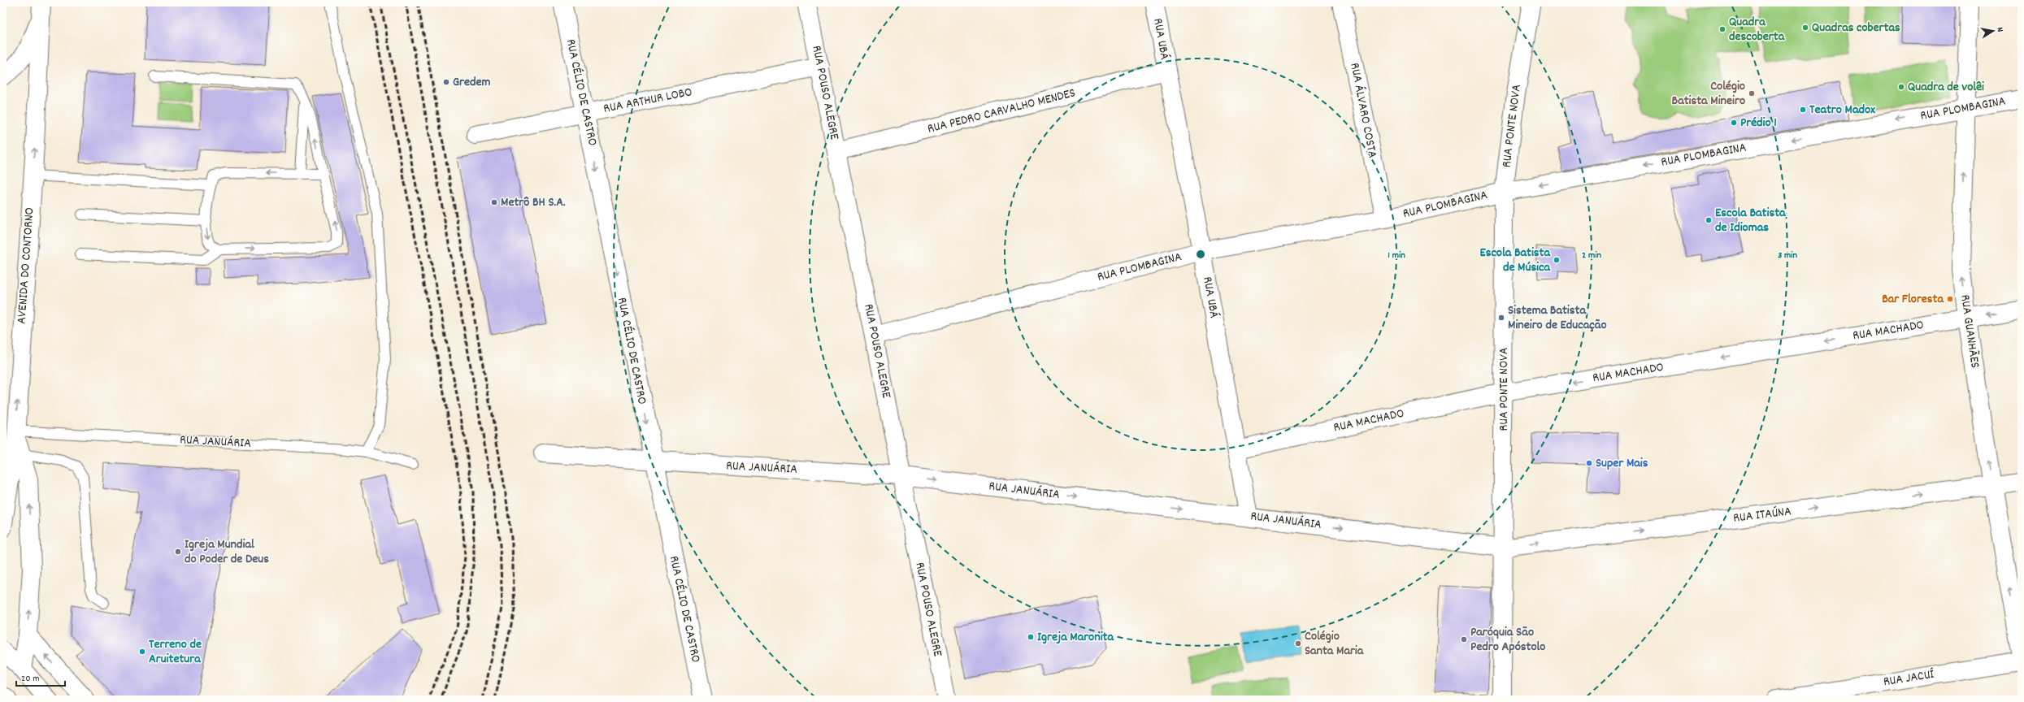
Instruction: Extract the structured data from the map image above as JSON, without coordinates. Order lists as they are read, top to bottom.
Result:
{
  "streets": {
    "street": [
      "RUA UBÁ",
      "RUA CÉLIO DE CASTRO",
      "RUA POUSO ALEGRE",
      "RUA ARTHUR LOBO",
      "RUA PLOMBAGINA",
      "RUA ÁLVARO COSTA",
      "RUA PEDRO CARVALHO MENDES",
      "RUA PONTE NOVA",
      "AVENIDA DO CONTORNO",
      "RUA MACHADO",
      "RUA GUANHÃES",
      "RUA JANUÁRIA",
      "RUA ITAÚNA",
      "RUA JACUÍ"
    ]
  },
  "crossings": [
    ["RUA UBÁ", "RUA PLOMBAGINA"],
    ["RUA UBÁ", "RUA PEDRO CARVALHO MENDES"],
    ["RUA UBÁ", "RUA MACHADO"],
    ["RUA UBÁ", "RUA JANUÁRIA"],
    ["RUA CÉLIO DE CASTRO", "RUA ARTHUR LOBO"],
    ["RUA CÉLIO DE CASTRO", "RUA JANUÁRIA"],
    ["RUA POUSO ALEGRE", "RUA ARTHUR LOBO"],
    ["RUA POUSO ALEGRE", "RUA PLOMBAGINA"],
    ["RUA POUSO ALEGRE", "RUA PEDRO CARVALHO MENDES"],
    ["RUA POUSO ALEGRE", "RUA JANUÁRIA"],
    ["RUA PLOMBAGINA", "RUA ÁLVARO COSTA"],
    ["RUA PLOMBAGINA", "RUA PONTE NOVA"],
    ["RUA PLOMBAGINA", "RUA GUANHÃES"],
    ["RUA PONTE NOVA", "RUA MACHADO"],
    ["RUA PONTE NOVA", "RUA JANUÁRIA"],
    ["RUA PONTE NOVA", "RUA ITAÚNA"],
    ["AVENIDA DO CONTORNO", "RUA JANUÁRIA"],
    ["RUA MACHADO", "RUA GUANHÃES"],
    ["RUA GUANHÃES", "RUA ITAÚNA"],
    ["RUA JANUÁRIA", "RUA ITAÚNA"]
  ],
  "one_way": [
    "RUA CÉLIO DE CASTRO",
    "RUA PLOMBAGINA",
    "AVENIDA DO CONTORNO",
    "RUA MACHADO",
    "RUA GUANHÃES",
    "RUA JANUÁRIA",
    "RUA ITAÚNA"
  ],
  "places": [
    "Quadras cobertas",
    "Quadra descoberta",
    "Gredem",
    "Quadra de volêi",
    "Colégio Batista Mineiro",
    "Teatro Madox",
    "Prédio 1",
    "Metrô BH S.A.",
    "Escola Batista de Idiomas",
    "Escola Batista de Música",
    "Bar Floresta",
    "Sistema Batista Mineiro de Educação",
    "Super Mais",
    "Igreja Mundial do Poder de Deus",
    "Igreja Maronita",
    "Paróquia São Pedro Apóstolo",
    "Colégio Santa Maria",
    "Terreno de Aruitetura"
  ],
  "scale_bar": "20 m",
  "north": "right",
  "rings": ["1 min", "2 min", "3 min"]
}
